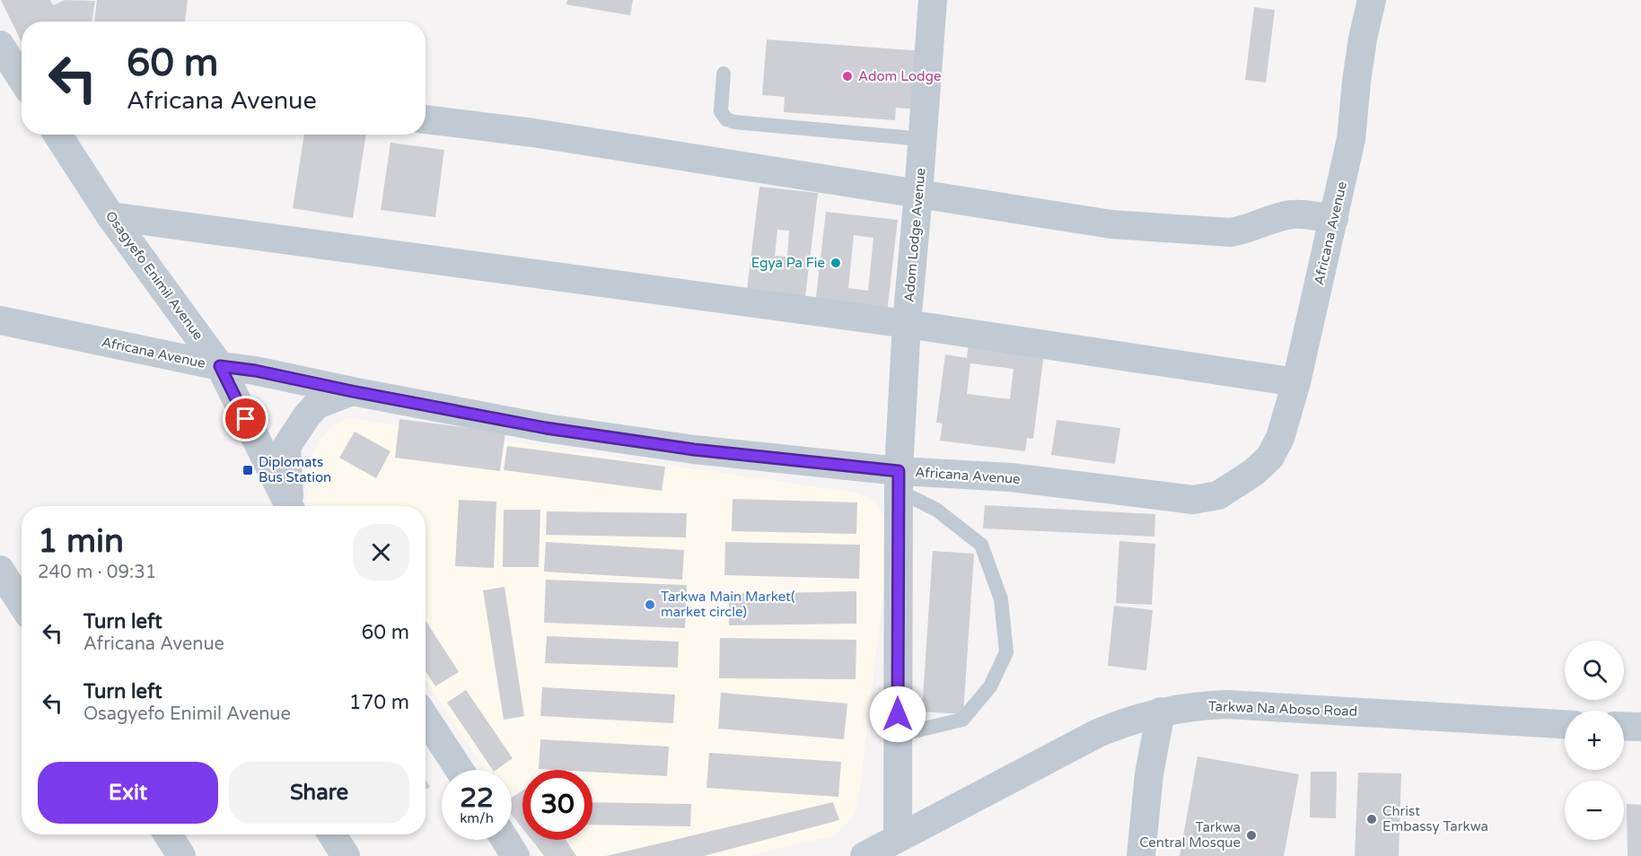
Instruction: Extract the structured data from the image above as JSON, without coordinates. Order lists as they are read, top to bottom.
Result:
{
  "streets": {
    "street": [
      "Africana Avenue",
      "Adom Lodge Avenue",
      "Osagyefo Enimil Avenue",
      "Tarkwa Na Aboso Road"
    ]
  },
  "crossings": [
    ["Africana Avenue", "Adom Lodge Avenue"],
    ["Africana Avenue", "Osagyefo Enimil Avenue"],
    ["Adom Lodge Avenue", "Tarkwa Na Aboso Road"]
  ],
  "places": {
    "other": [
      "Adom Lodge",
      "Egya Pa Fie",
      "Tarkwa Main Market( market circle)",
      "Christ Embassy Tarkwa",
      "Tarkwa Central Mosque"
    ],
    "transit": ["Diplomats Bus Station"]
  },
  "page": {
    "turn": ["60 m", "Africana Avenue"],
    "heading": ["1 min", "240 m · 09:31"],
    "list": [
      {
        "name": "Turn left",
        "note": "Africana Avenue",
        "value": "60 m"
      },
      {
        "name": "Turn left",
        "note": "Osagyefo Enimil Avenue",
        "value": "170 m"
      }
    ],
    "map_buttons": ["+", "−"],
    "buttons": ["Exit", "Share"],
    "speed": "22 km/h",
    "limit": "30"
  }
}
